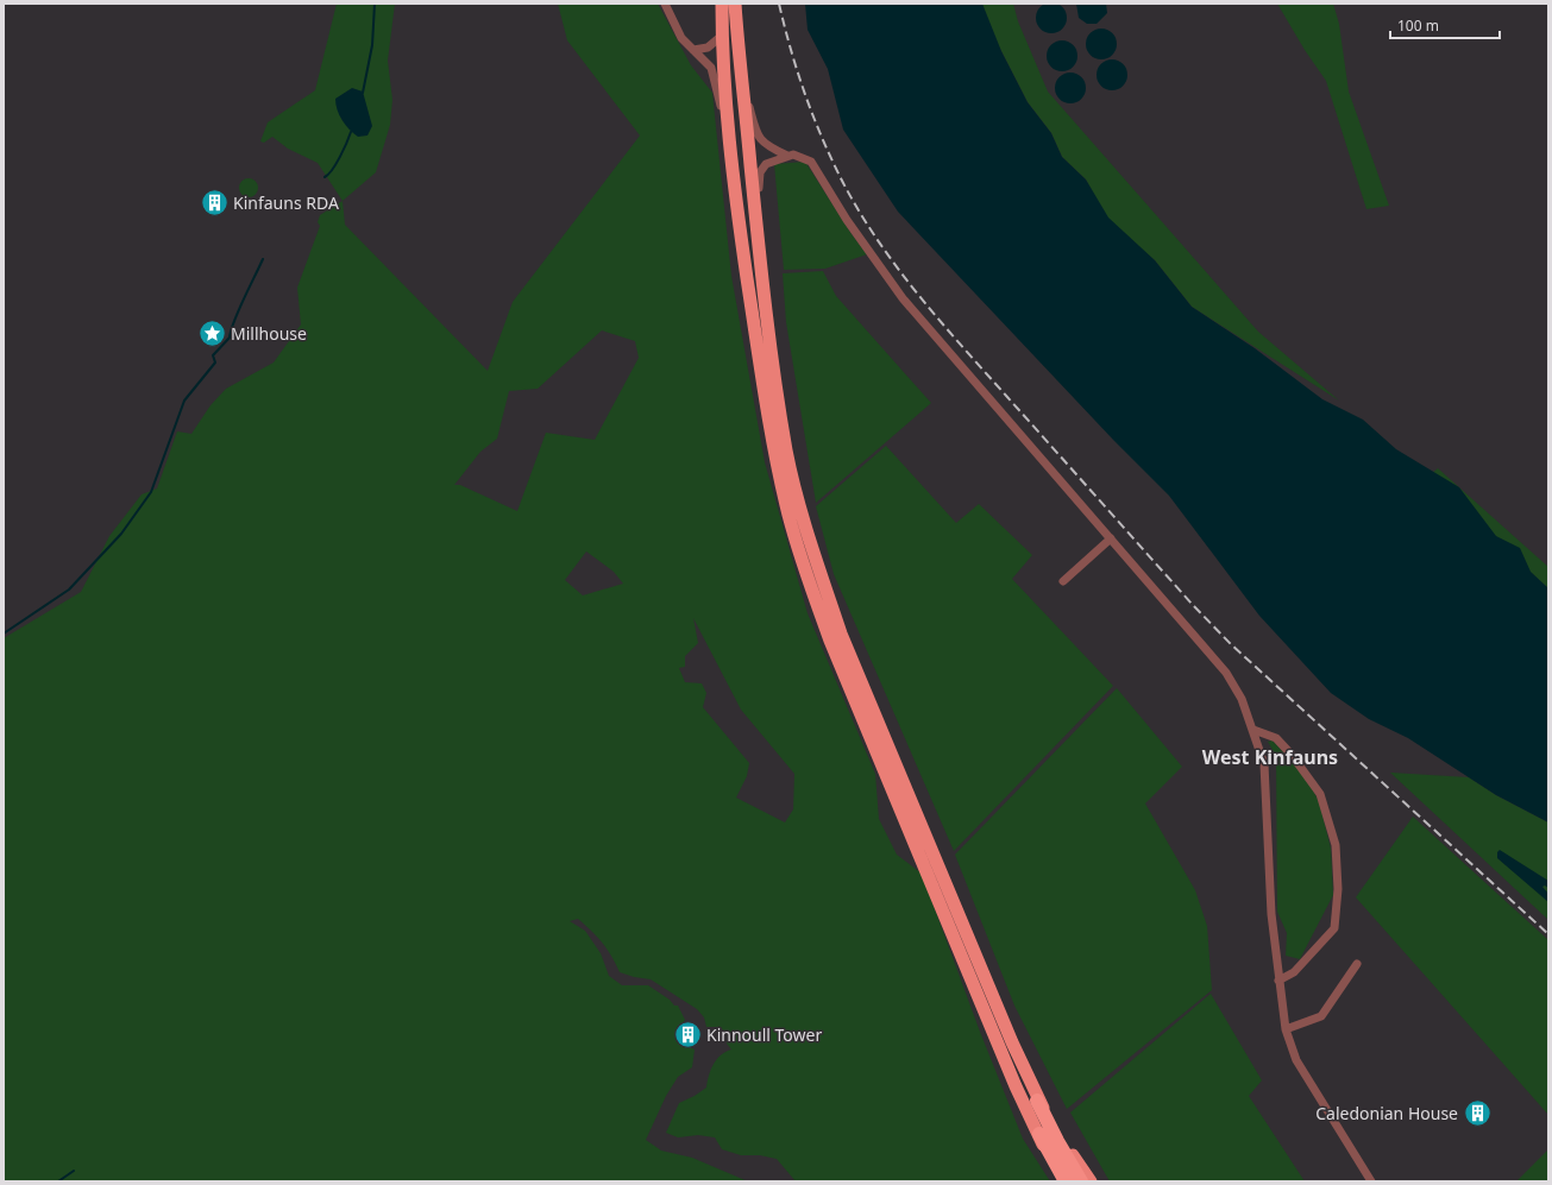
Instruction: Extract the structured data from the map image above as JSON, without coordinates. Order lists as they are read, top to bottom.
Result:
{
  "districts": ["West Kinfauns"],
  "places": {
    "building": ["Kinfauns RDA", "Kinnoull Tower", "Caledonian House"],
    "place": ["Millhouse"]
  },
  "scale_bar": "100 m"
}
